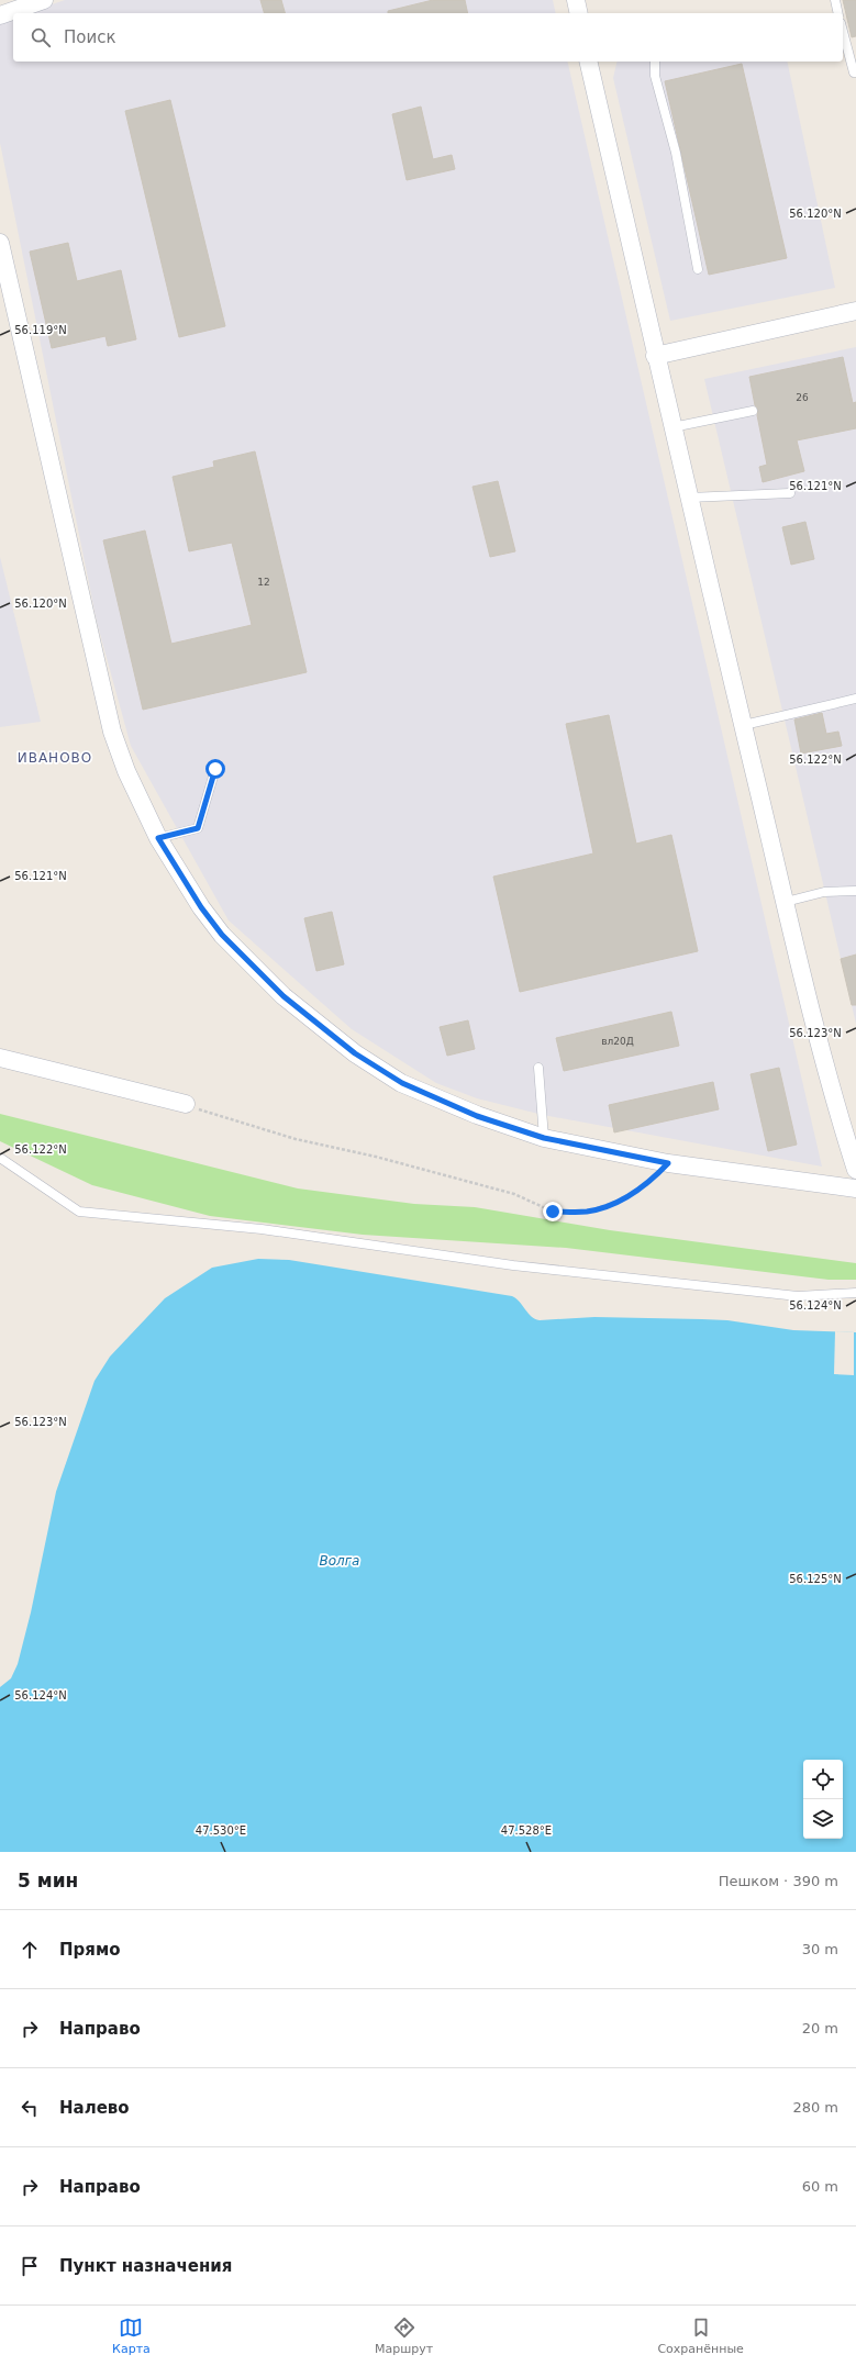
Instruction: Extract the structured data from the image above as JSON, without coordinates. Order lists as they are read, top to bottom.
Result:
{
  "districts": ["ИВАНОВО"],
  "water": ["Волга"],
  "house_numbers": ["26", "12", "вл20Д"],
  "page": {
    "search": "Поиск",
    "heading": ["5 мин", "Пешком · 390 m"],
    "list": [
      ["Прямо", "30 m"],
      ["Направо", "20 m"],
      ["Налево", "280 m"],
      ["Направо", "60 m"],
      "Пункт назначения"
    ],
    "nav": ["Карта", "Маршрут", "Сохранённые"]
  },
  "coordinates": [
    "56.120°N",
    "56.119°N",
    "56.121°N",
    "56.122°N",
    "56.123°N",
    "56.124°N",
    "56.125°N",
    "47.530°E",
    "47.528°E"
  ]
}
